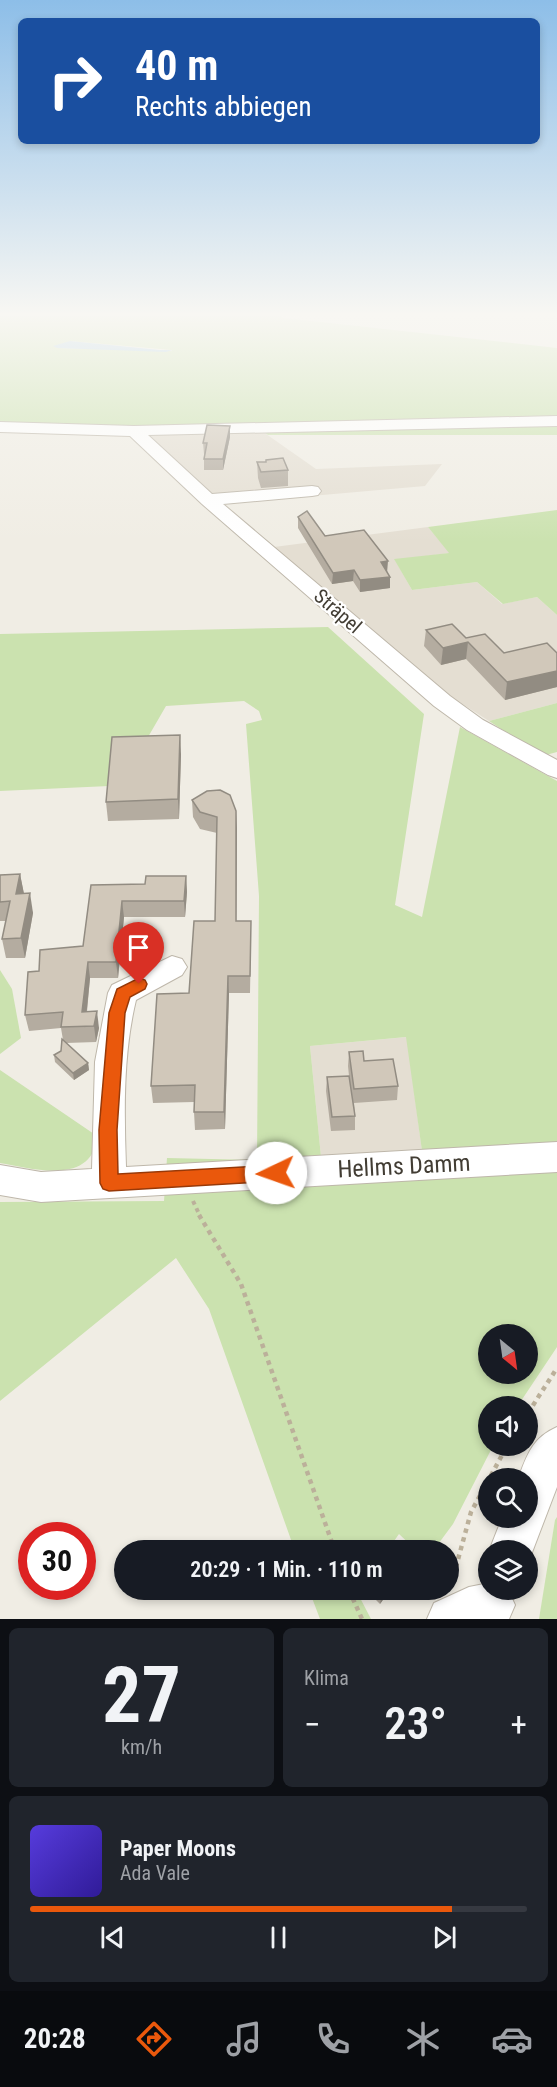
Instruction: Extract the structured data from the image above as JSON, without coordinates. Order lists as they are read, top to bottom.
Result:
{
  "streets": {
    "street": ["Sträpel", "Hellms Damm"]
  },
  "north": "bottom right",
  "page": {
    "turn": ["40 m", "Rechts abbiegen"],
    "limit": "30",
    "trip": "20:29 · 1 Min. · 110 m",
    "tile": [
      ["27", "km/h"],
      "Klima"
    ],
    "heat": ["−", "23°", "+"],
    "song": ["Paper Moons", "Ada Vale"],
    "tabs": "20:28"
  }
}
